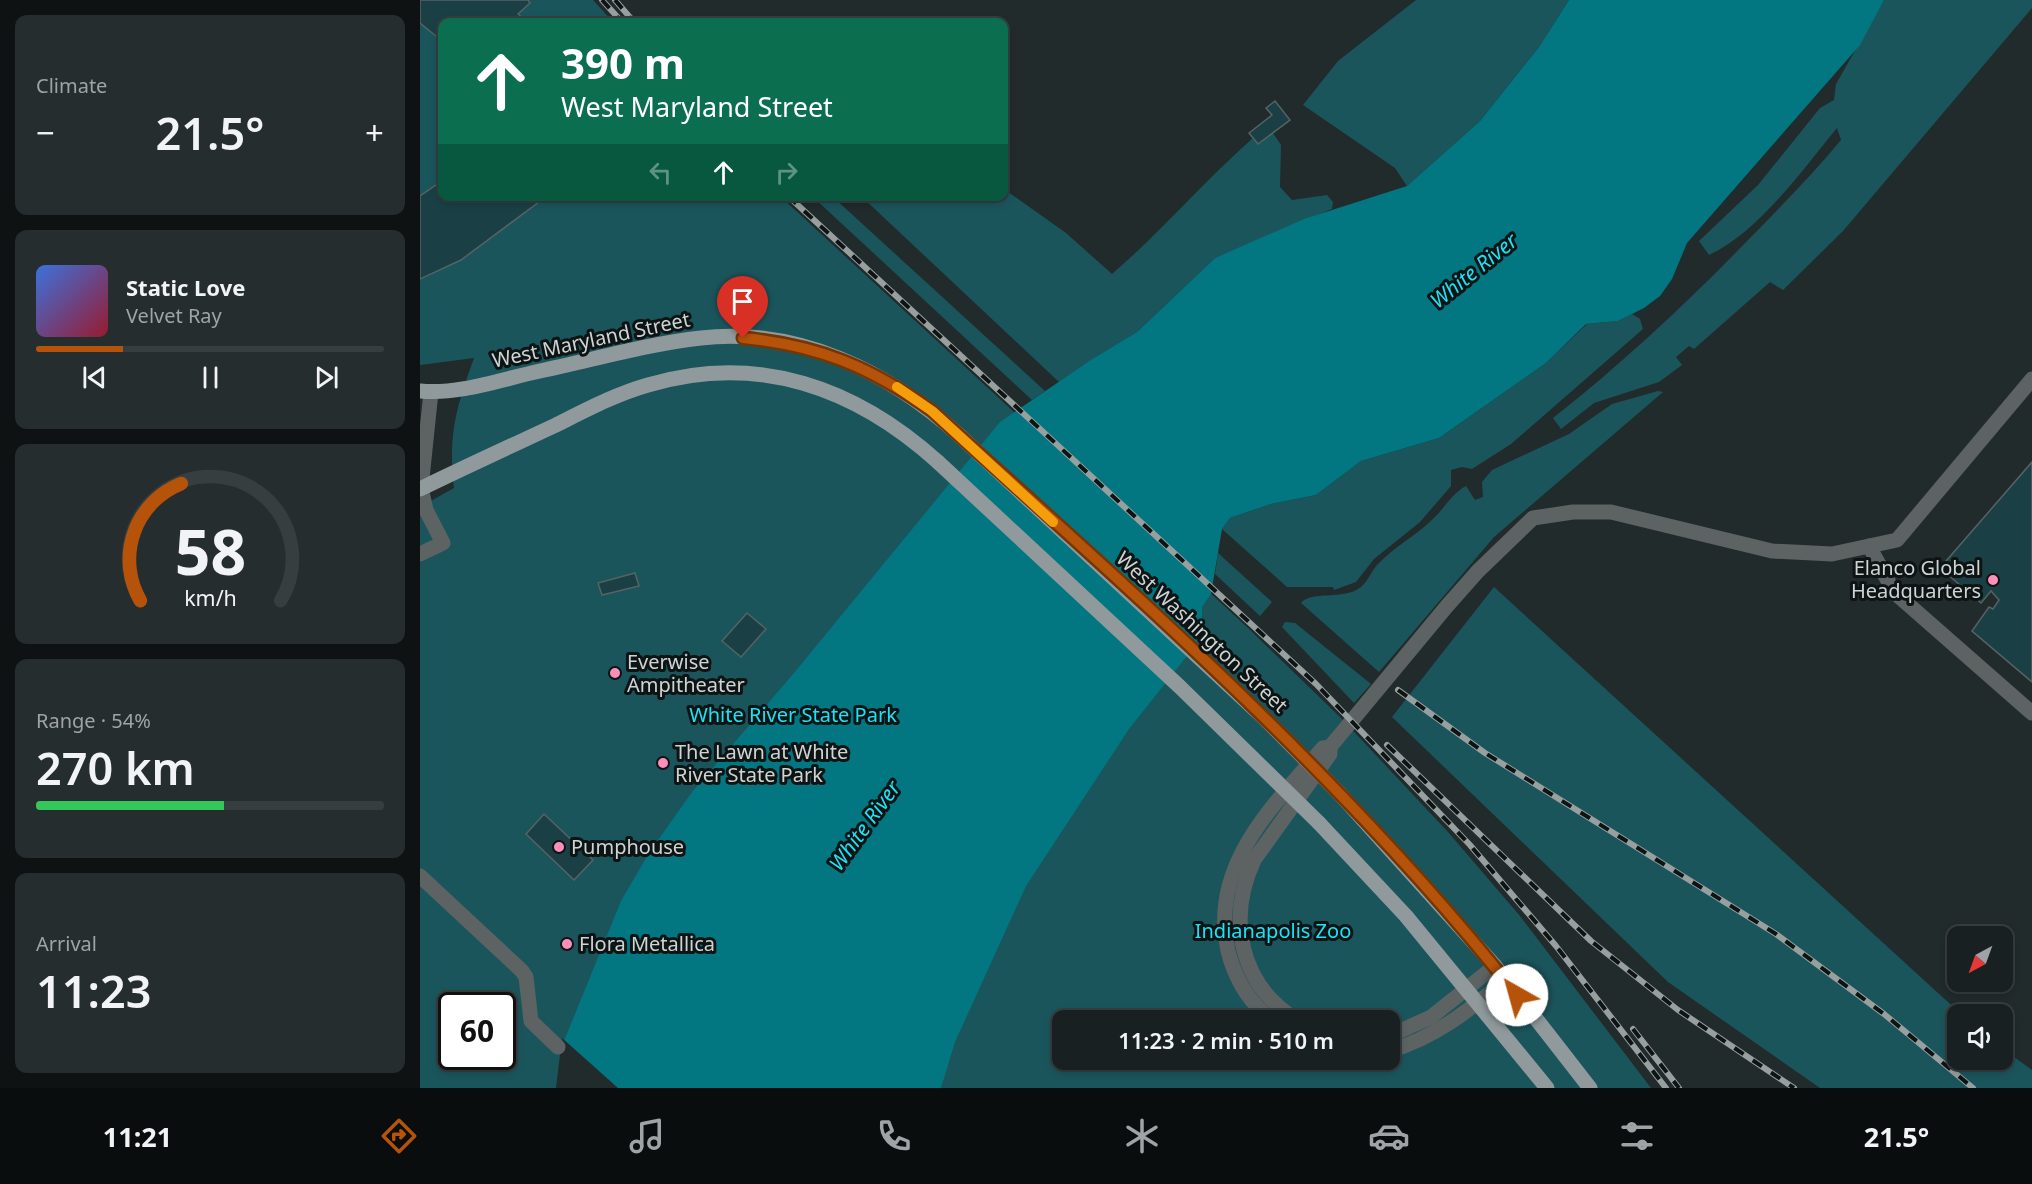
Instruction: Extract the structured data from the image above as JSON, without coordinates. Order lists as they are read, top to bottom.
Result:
{
  "streets": {
    "main road": ["West Maryland Street", "West Washington Street"]
  },
  "crossings": [
    ["West Maryland Street", "West Washington Street"]
  ],
  "water": ["White River"],
  "parks": ["White River State Park", "Indianapolis Zoo"],
  "places": [
    "Elanco Global Headquarters",
    "Everwise Ampitheater",
    "The Lawn at White River State Park",
    "Pumphouse",
    "Flora Metallica"
  ],
  "north": "bottom left",
  "page": {
    "tile": [
      "Climate",
      ["Range · 54%", "270 km"],
      ["Arrival", "11:23"]
    ],
    "turn": ["390 m", "West Maryland Street"],
    "heat": ["−", "21.5°", "+"],
    "song": ["Static Love", "Velvet Ray"],
    "limit": "60",
    "trip": "11:23 · 2 min · 510 m",
    "tabs": ["11:21", "21.5°"],
    "gauge": ["58", "km/h"]
  }
}
